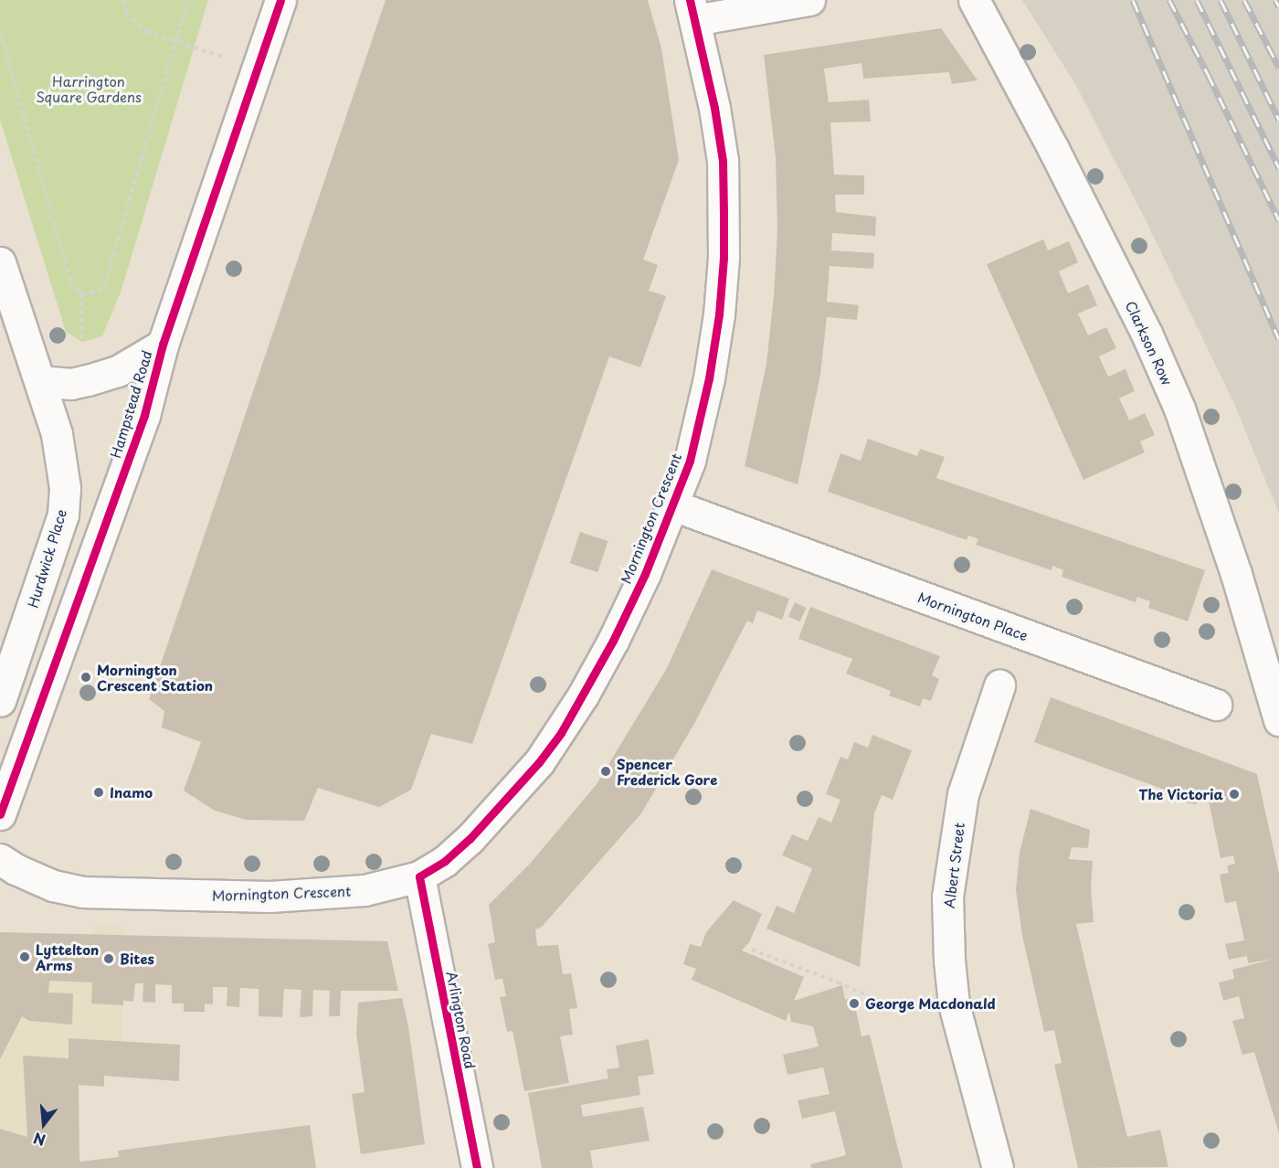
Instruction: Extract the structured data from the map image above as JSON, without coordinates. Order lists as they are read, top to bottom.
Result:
{
  "streets": {
    "main road": [
      "Clarkson Row",
      "Hampstead Road",
      "Mornington Crescent",
      "Hurdwick Place",
      "Mornington Place",
      "Albert Street",
      "Arlington Road"
    ]
  },
  "crossings": [
    ["Mornington Crescent", "Mornington Place"],
    ["Mornington Crescent", "Arlington Road"]
  ],
  "parks": ["Harrington Square Gardens"],
  "places": [
    "Mornington Crescent Station",
    "Spencer Frederick Gore",
    "Inamo",
    "The Victoria",
    "Lyttelton Arms",
    "Bites",
    "George Macdonald"
  ],
  "north": "bottom"
}
